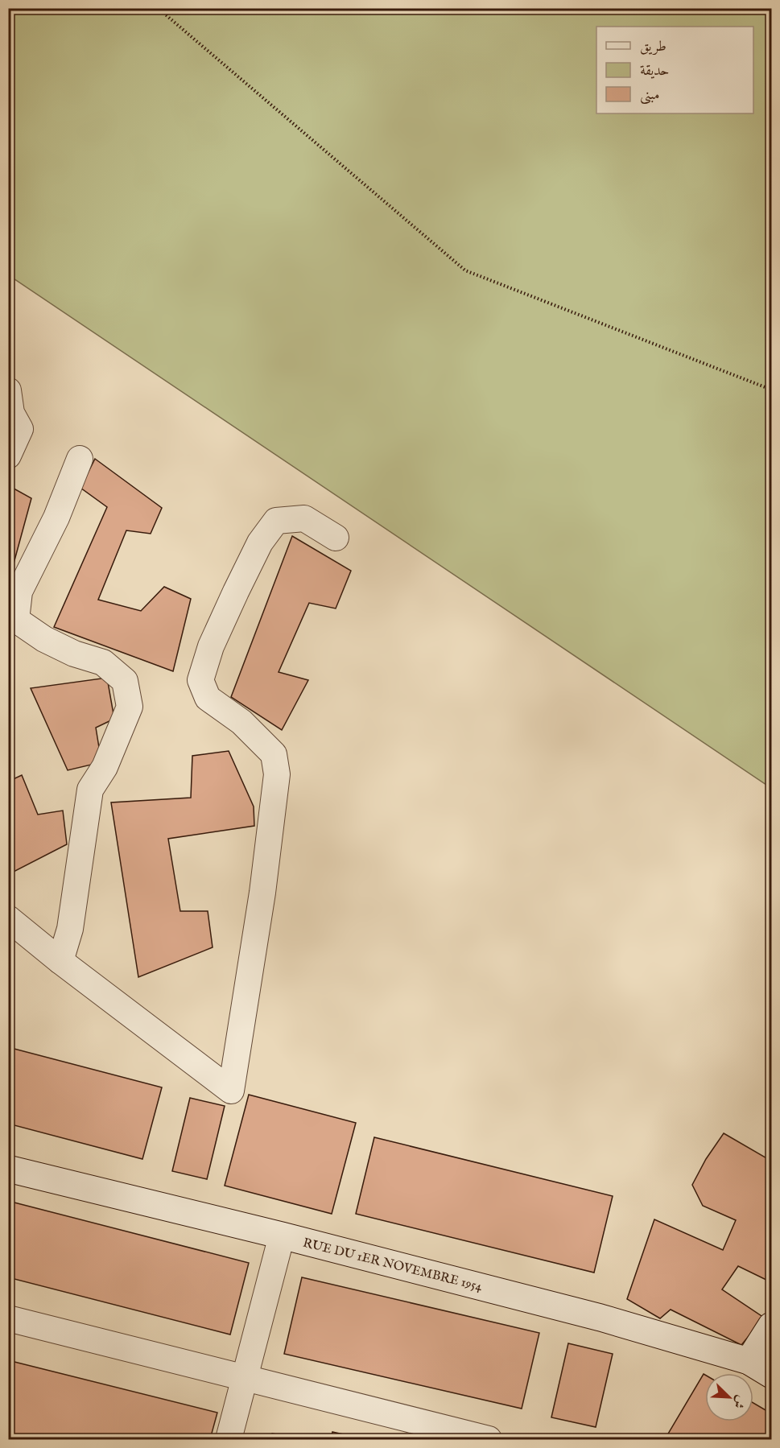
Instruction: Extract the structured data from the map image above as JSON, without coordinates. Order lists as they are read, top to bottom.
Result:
{
  "streets": {
    "main road": ["RUE DU 1ER NOVEMBRE 1954"]
  },
  "legend": ["طريق", "حديقة", "مبنى"],
  "north": "bottom right"
}
